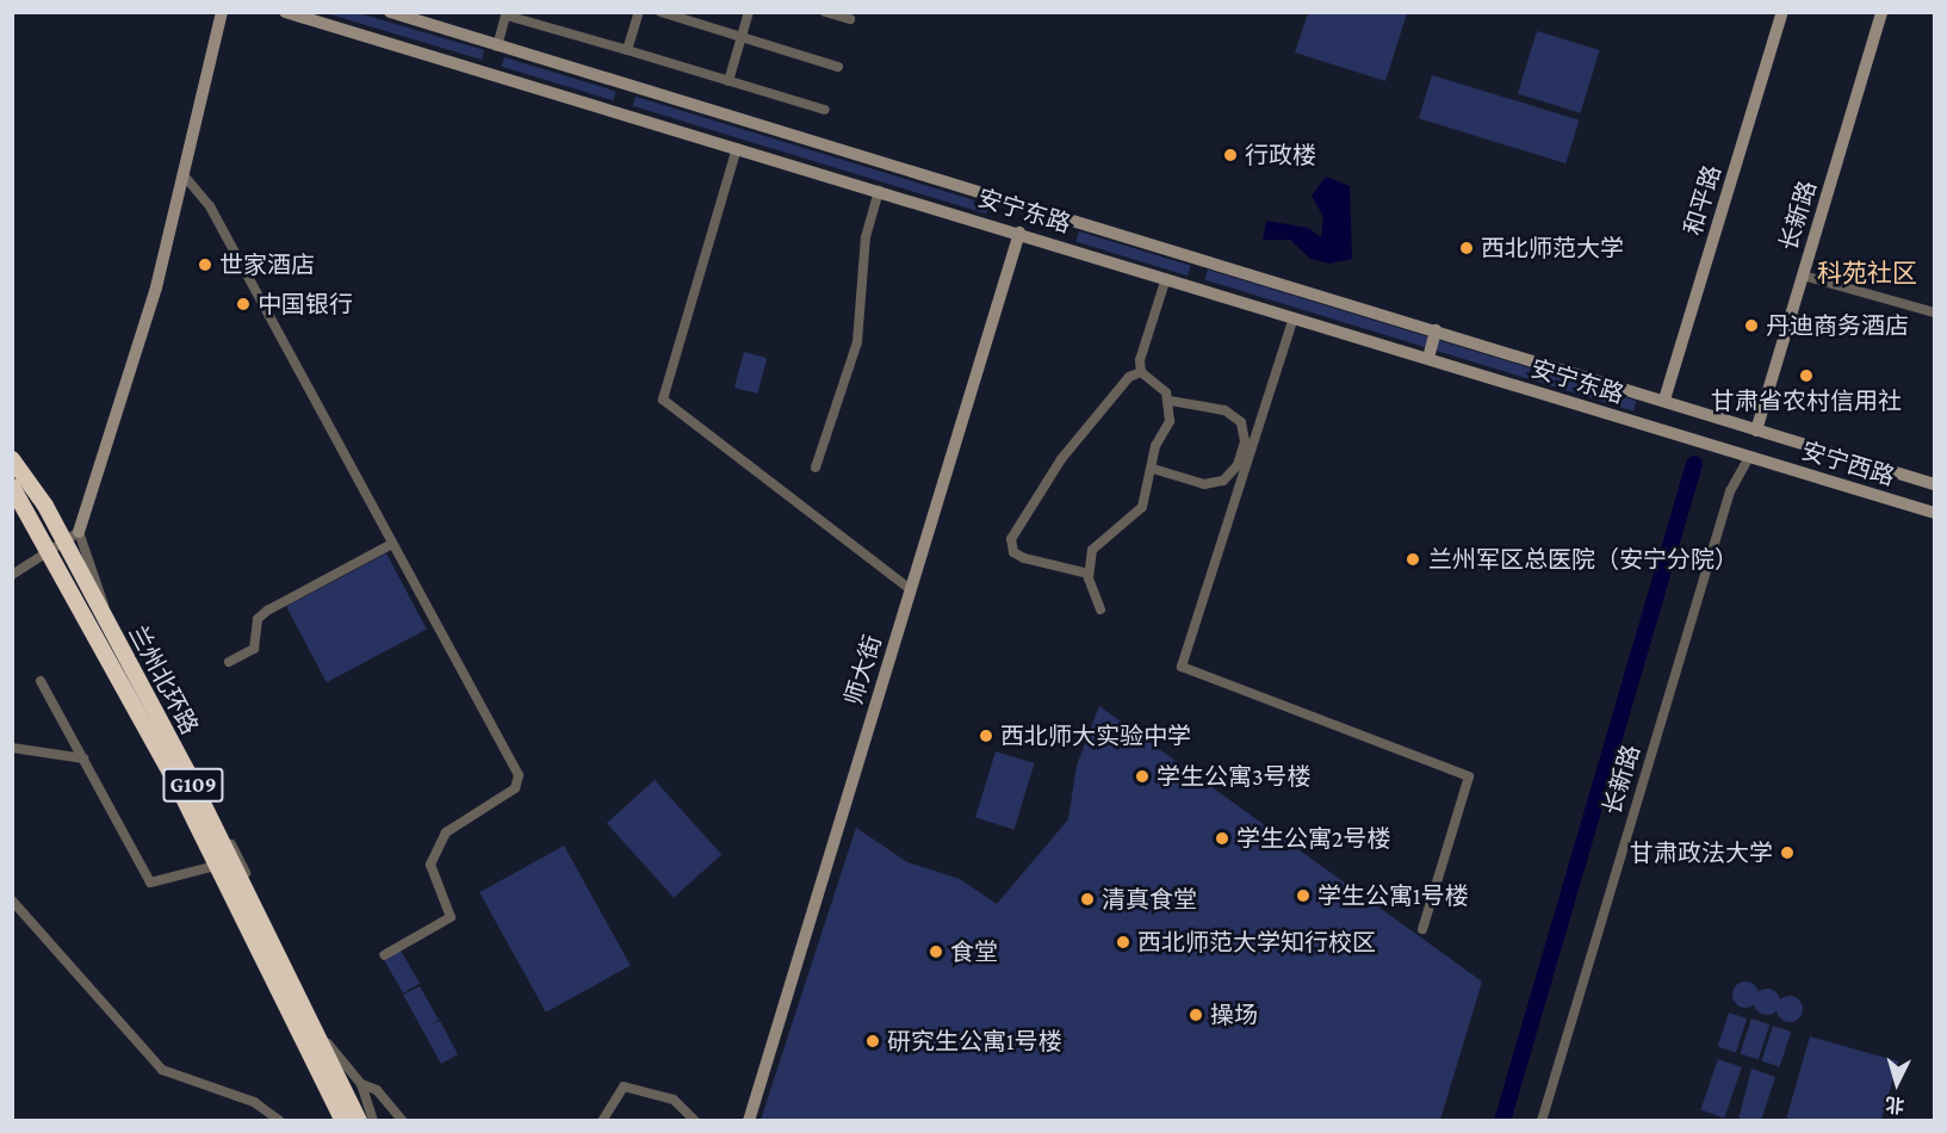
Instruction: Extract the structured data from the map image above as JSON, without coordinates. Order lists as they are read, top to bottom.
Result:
{
  "streets": {
    "highway": ["兰州北环路", "G109"],
    "main road": [
      "和平路",
      "安宁东路",
      "长新路",
      "安宁西路",
      "师大街"
    ]
  },
  "crossings": [
    ["和平路", "安宁东路"],
    ["安宁东路", "长新路"],
    ["安宁东路", "安宁西路"],
    ["安宁东路", "师大街"],
    ["长新路", "安宁西路"]
  ],
  "districts": ["科苑社区"],
  "places": [
    "行政楼",
    "西北师范大学",
    "世家酒店",
    "中国银行",
    "丹迪商务酒店",
    "甘肃省农村信用社",
    "兰州军区总医院（安宁分院）",
    "西北师大实验中学",
    "学生公寓3号楼",
    "学生公寓2号楼",
    "甘肃政法大学",
    "学生公寓1号楼",
    "清真食堂",
    "西北师范大学知行校区",
    "食堂",
    "操场",
    "研究生公寓1号楼"
  ],
  "north": "bottom"
}
